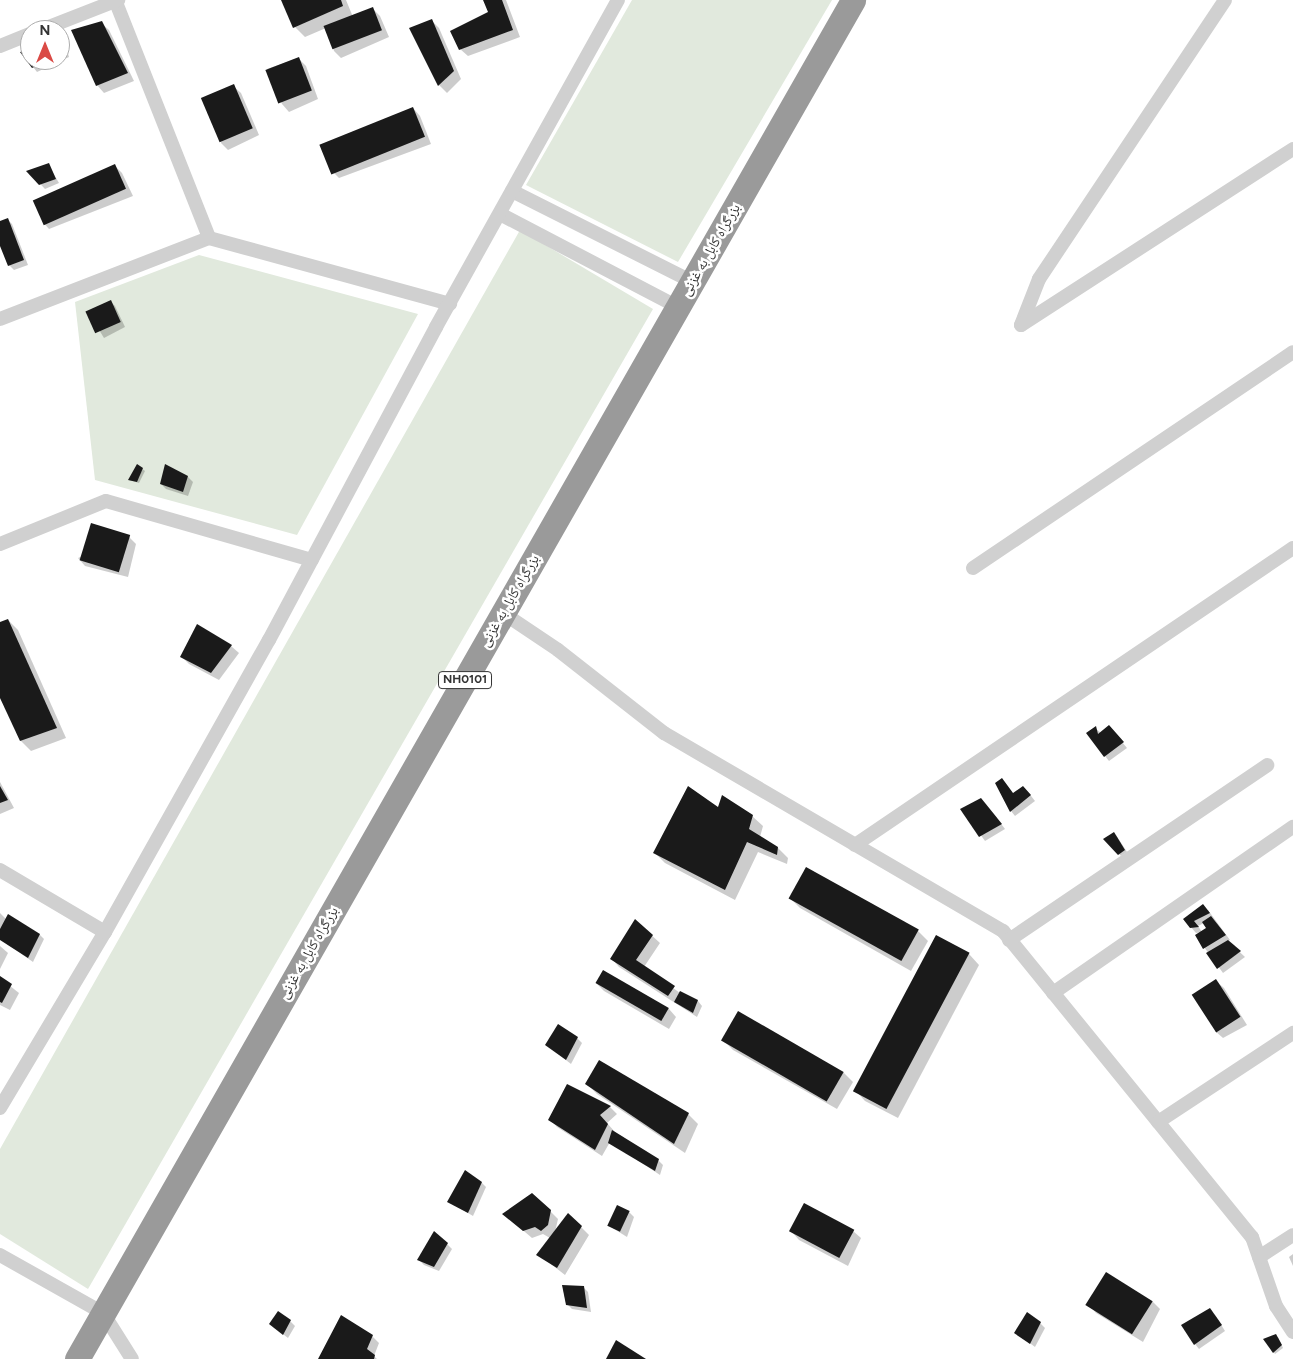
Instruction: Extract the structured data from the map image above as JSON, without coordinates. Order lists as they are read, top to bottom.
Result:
{
  "streets": {
    "highway": ["بزرگراه کابل به غزنی", "NH0101"]
  },
  "north": "top"
}
